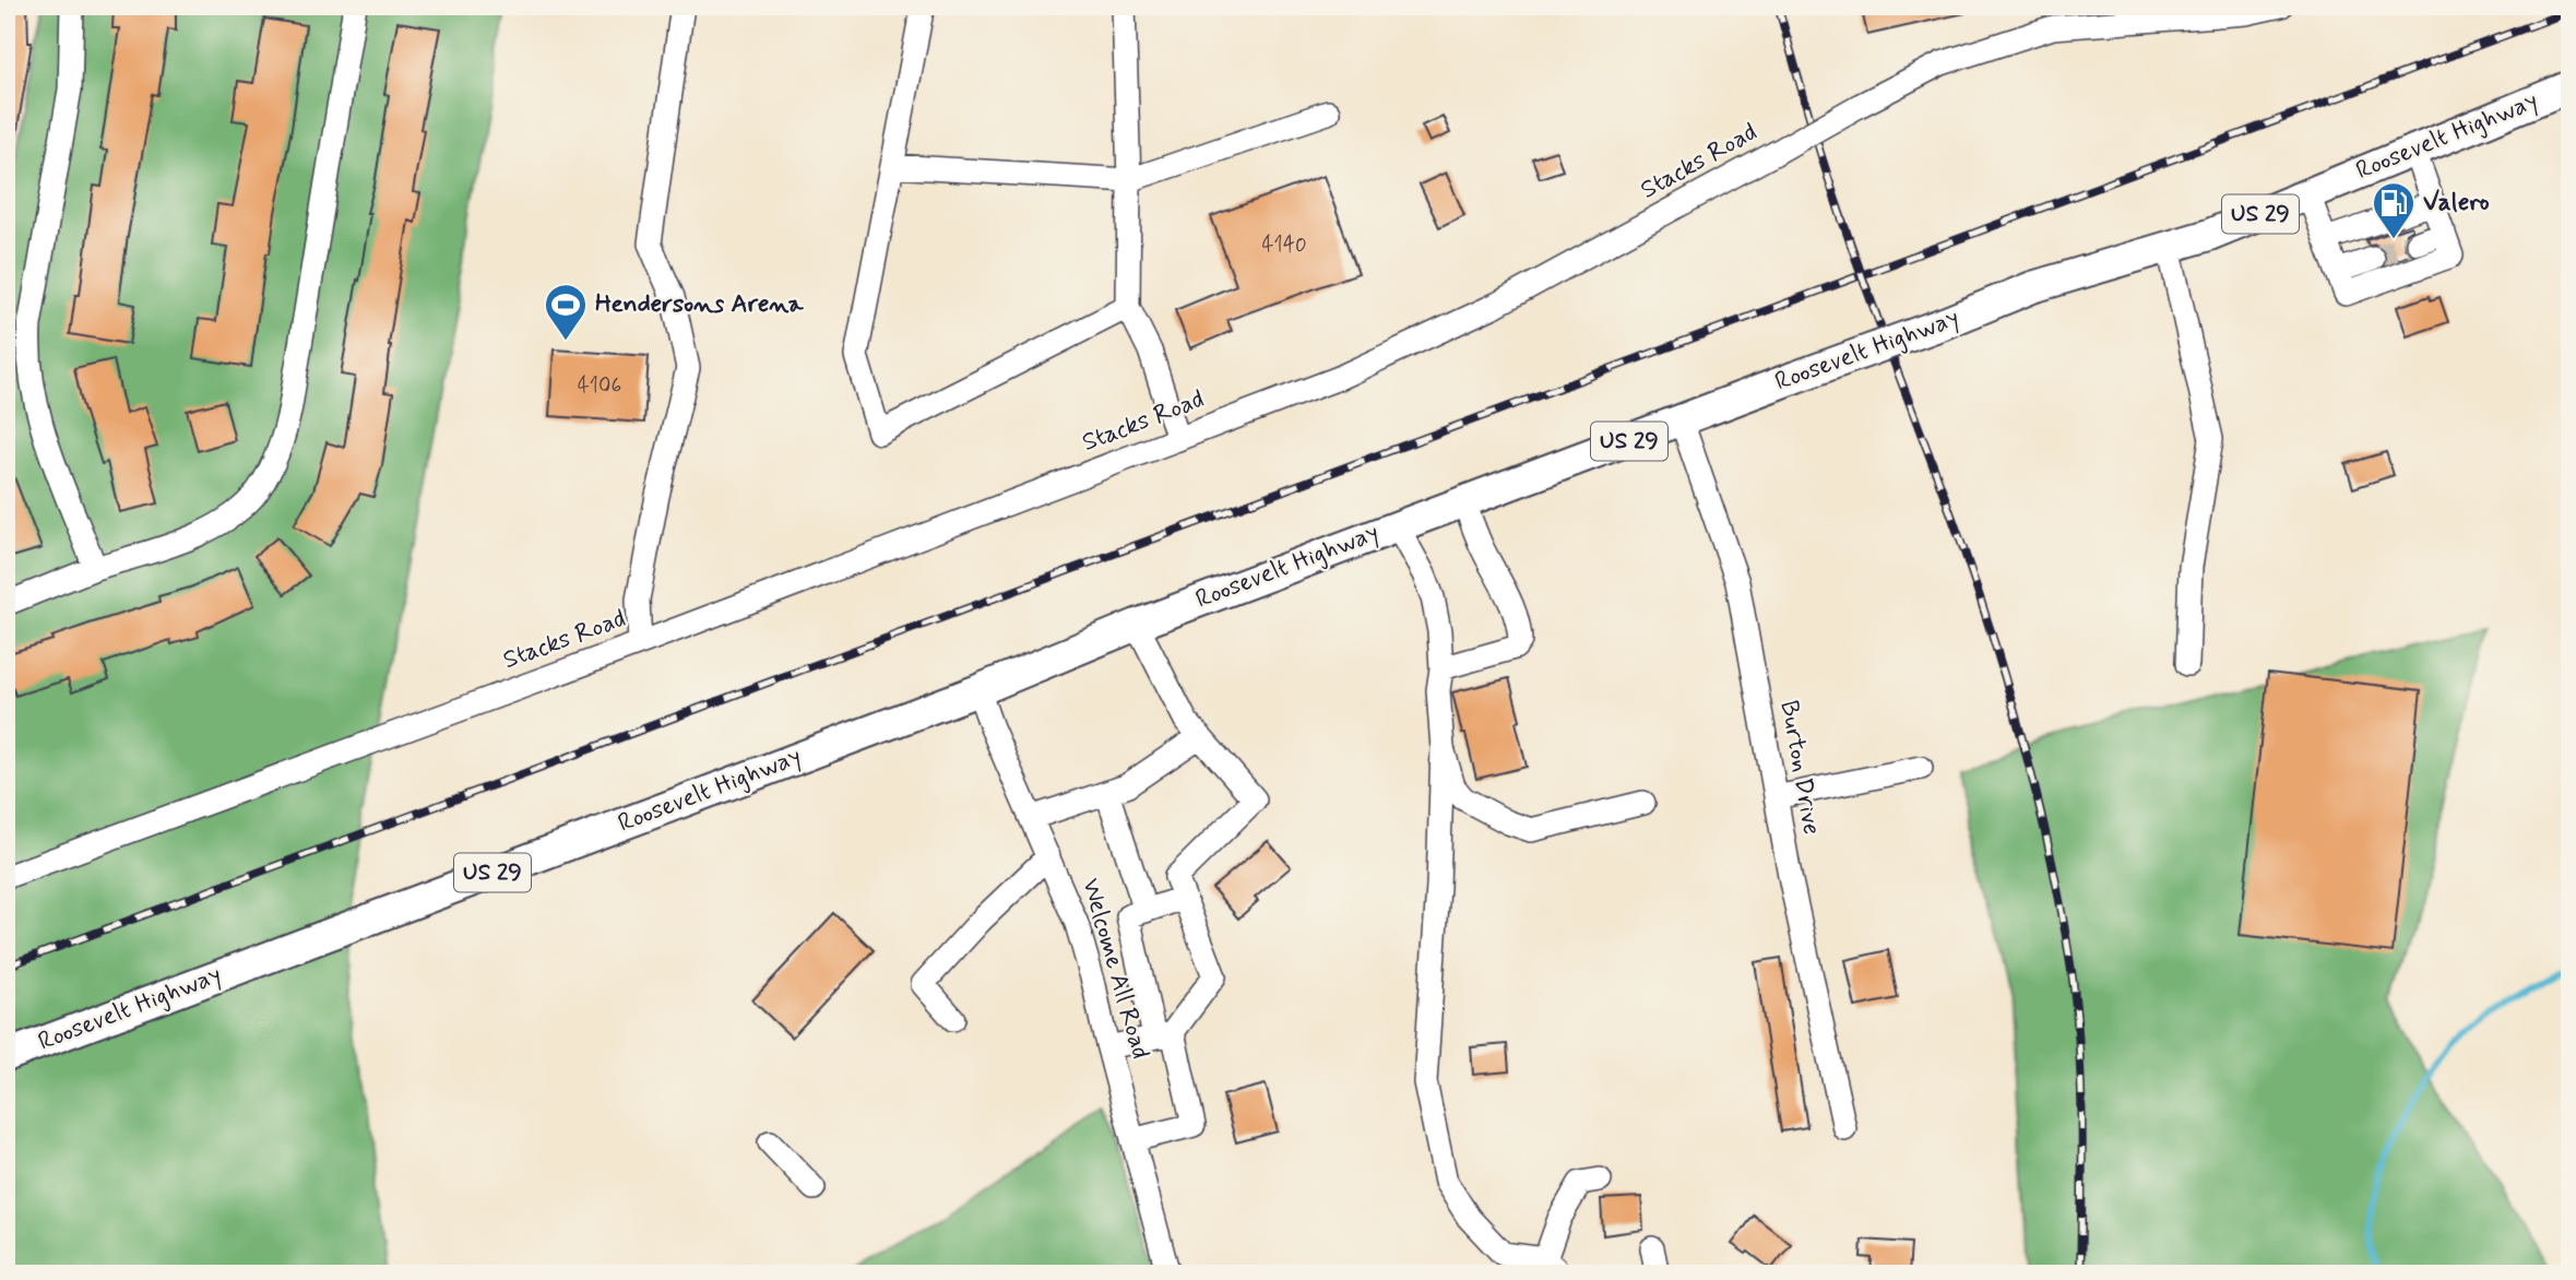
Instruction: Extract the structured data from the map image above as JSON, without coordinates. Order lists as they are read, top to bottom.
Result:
{
  "streets": {
    "main road": ["Roosevelt Highway", "US 29"],
    "street": ["Stacks Road", "Burton Drive", "Welcome All Road"]
  },
  "crossings": [
    ["Roosevelt Highway", "Burton Drive"],
    ["Roosevelt Highway", "Welcome All Road"]
  ],
  "places": {
    "fuel station": ["Valero"],
    "sports": ["Hendersons Arena"]
  },
  "house_numbers": ["4140", "4106"]
}
